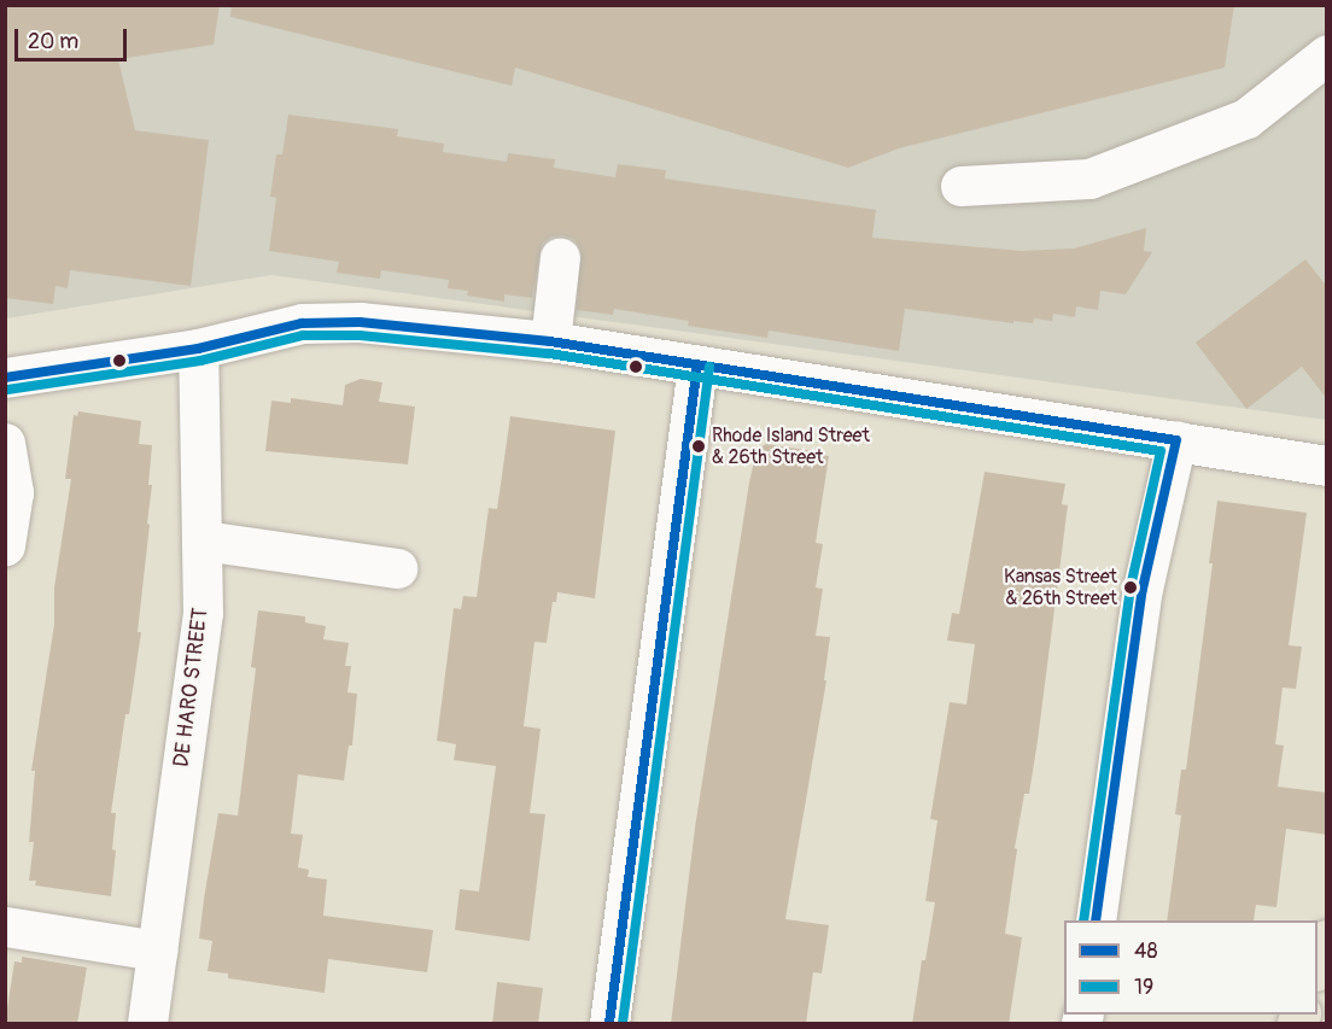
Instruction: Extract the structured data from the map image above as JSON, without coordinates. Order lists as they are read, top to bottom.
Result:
{
  "streets": {
    "street": ["DE HARO STREET"]
  },
  "places": ["Rhode Island Street & 26th Street", "Kansas Street & 26th Street"],
  "lines": ["transit line 48", "transit line 19"],
  "legend": ["48", "19"],
  "scale_bar": "20 m"
}
